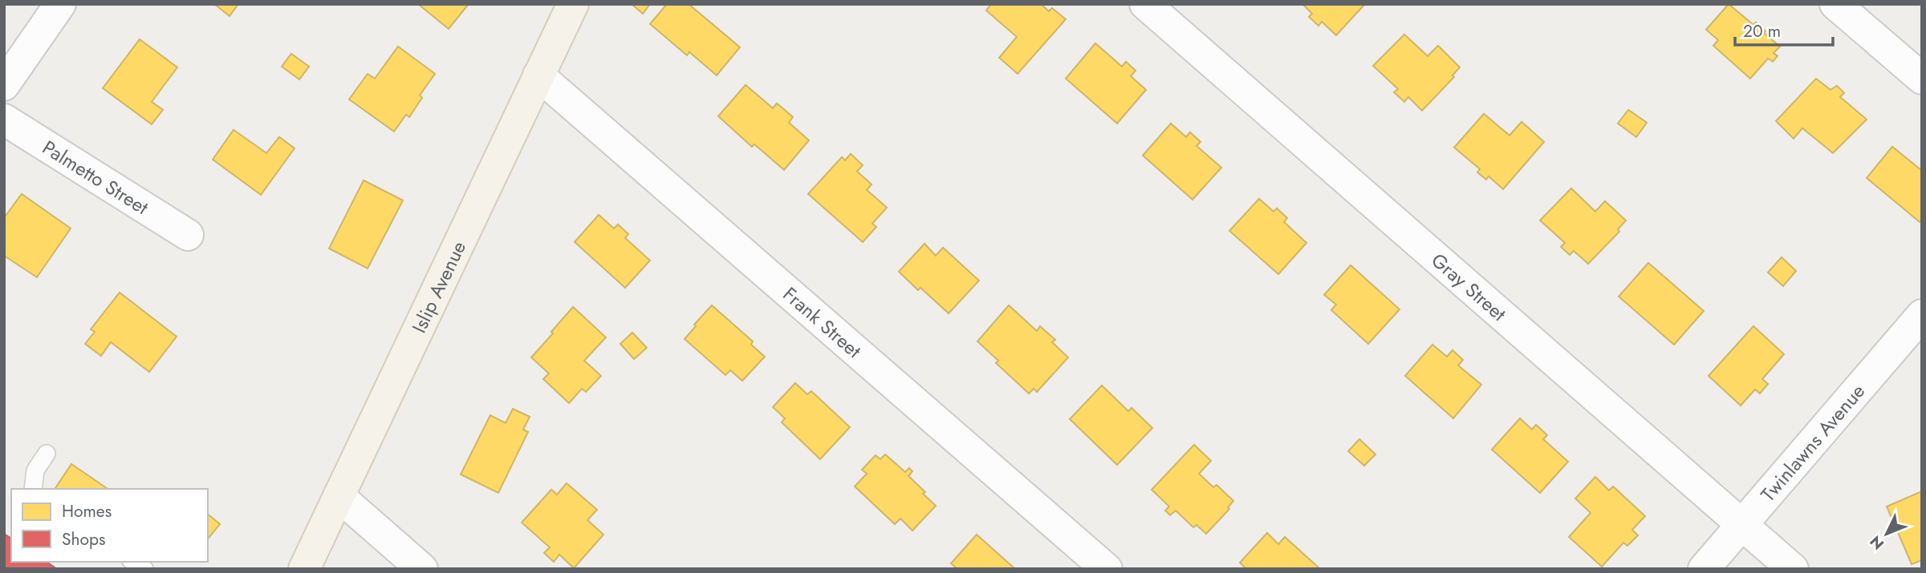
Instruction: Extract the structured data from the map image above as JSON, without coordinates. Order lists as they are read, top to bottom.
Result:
{
  "streets": {
    "main road": ["Islip Avenue"],
    "street": [
      "Palmetto Street",
      "Gray Street",
      "Frank Street",
      "Twinlawns Avenue"
    ]
  },
  "crossings": [
    ["Islip Avenue", "Frank Street"],
    ["Gray Street", "Twinlawns Avenue"]
  ],
  "legend": ["Homes", "Shops"],
  "scale_bar": "20 m",
  "north": "bottom left"
}
